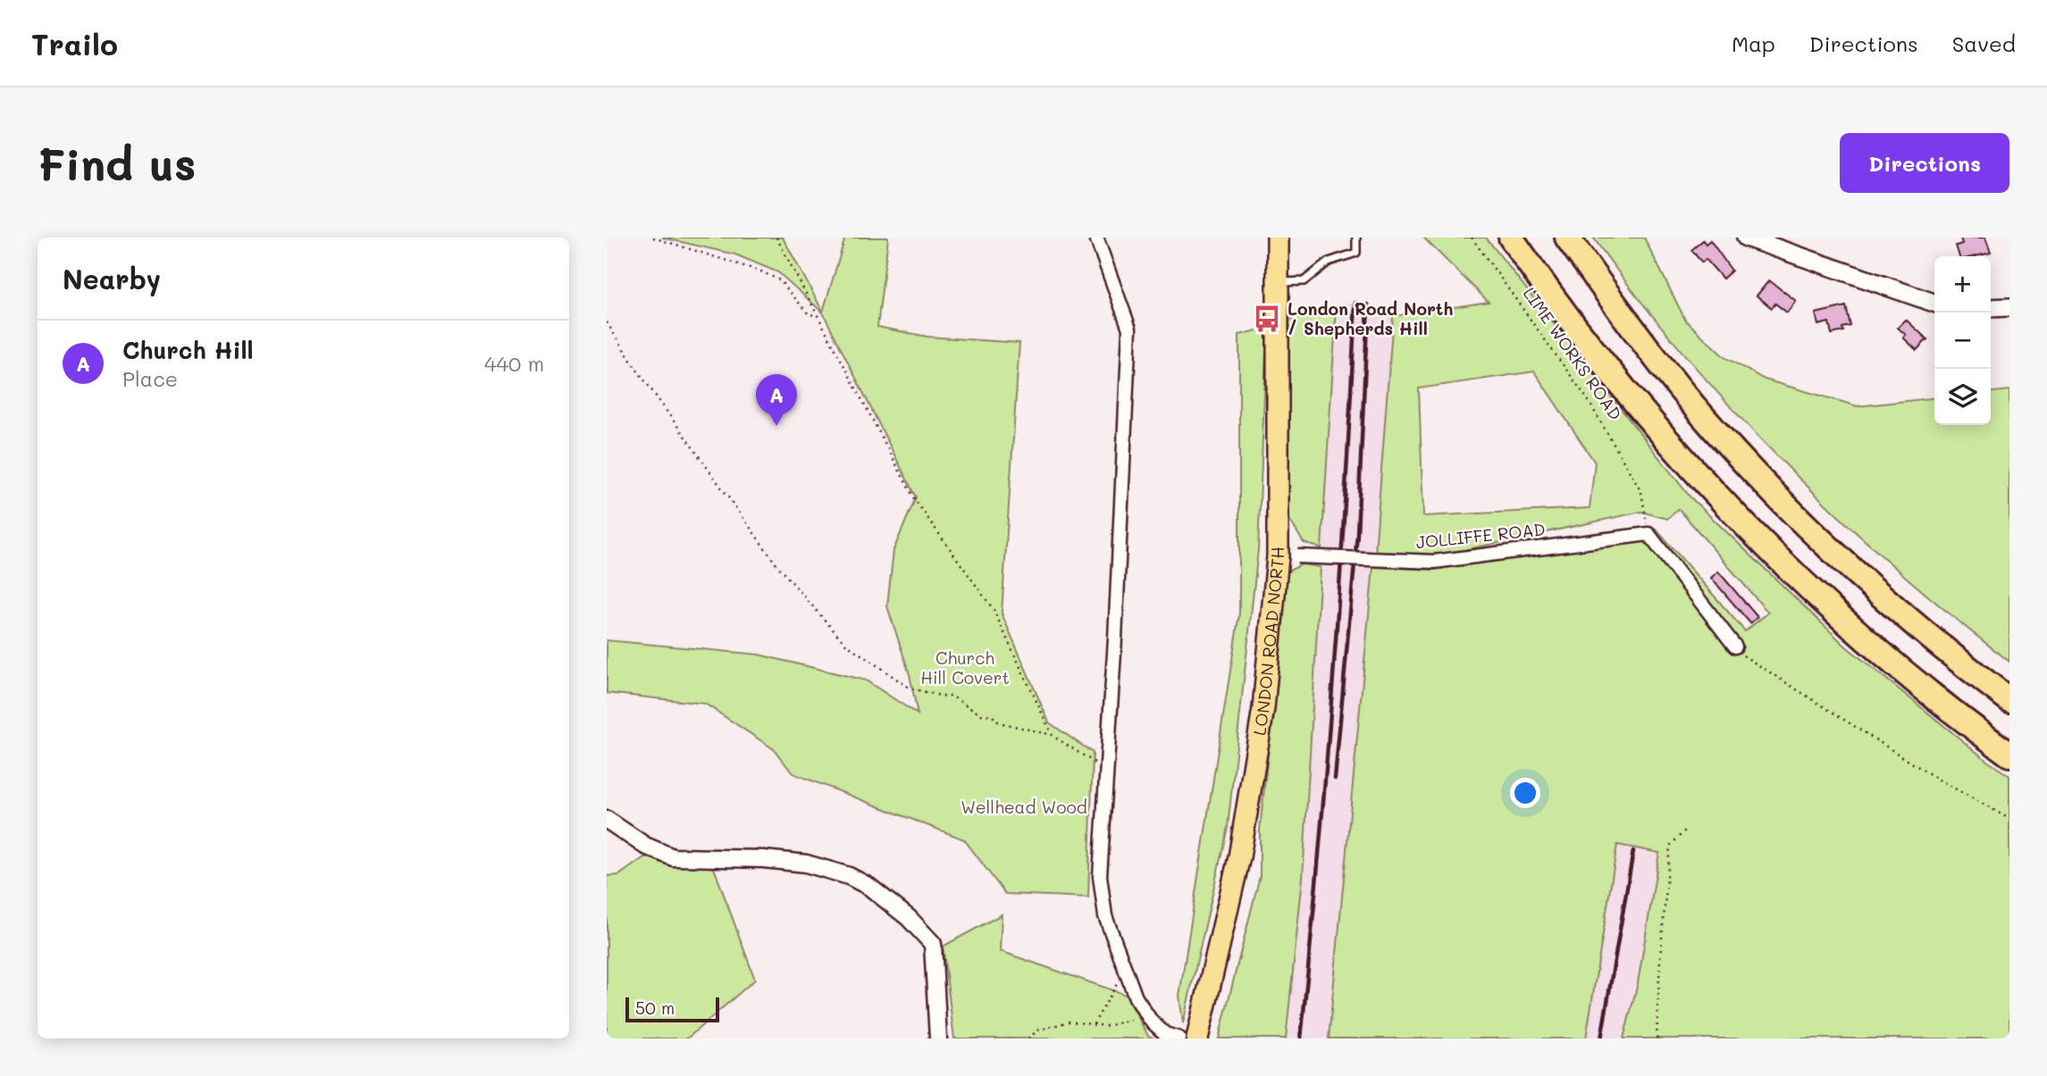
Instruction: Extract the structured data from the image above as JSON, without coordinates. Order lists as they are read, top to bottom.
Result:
{
  "streets": {
    "main road": ["LONDON ROAD NORTH"],
    "street": ["JOLLIFFE ROAD"],
    "path": ["LIME WORKS ROAD"]
  },
  "crossings": [
    ["LIME WORKS ROAD", "JOLLIFFE ROAD"],
    ["JOLLIFFE ROAD", "LONDON ROAD NORTH"]
  ],
  "parks": ["Church Hill Covert", "Wellhead Wood"],
  "places": {
    "bus stop": ["London Road North / Shepherds Hill"]
  },
  "scale_bar": "50 m",
  "page": {
    "header": "Trailo",
    "nav": ["Map", "Directions", "Saved"],
    "buttons": "Directions",
    "title": "Find us",
    "heading": "Nearby",
    "map_buttons": ["+", "−"],
    "list": [
      {
        "mark": "A",
        "name": "Church Hill",
        "note": "Place",
        "value": "440 m"
      }
    ],
    "pins": "A",
    "scale": "50 m"
  }
}
